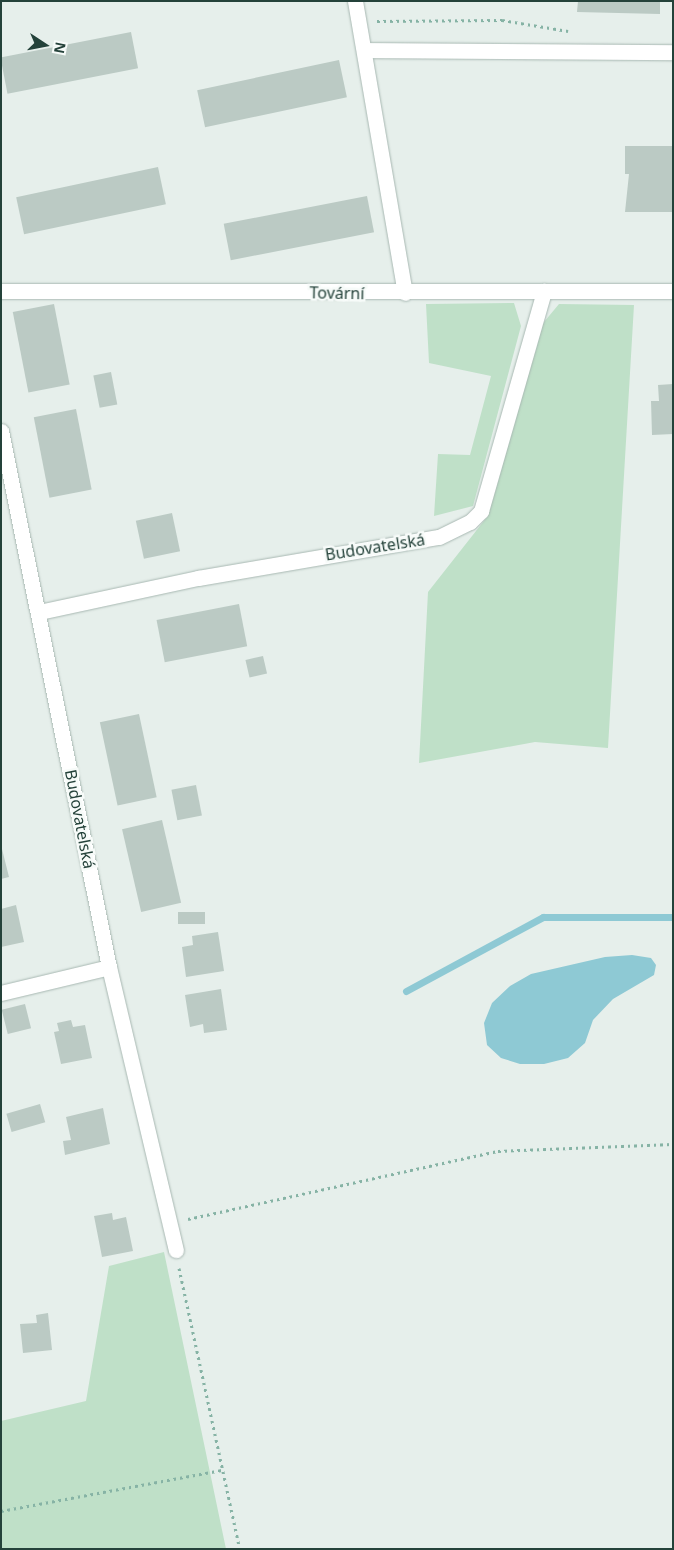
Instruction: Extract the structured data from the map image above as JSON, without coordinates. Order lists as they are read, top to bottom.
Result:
{
  "streets": {
    "street": ["Tovární", "Budovatelská"]
  },
  "crossings": [
    ["Tovární", "Budovatelská"]
  ],
  "north": "right"
}
